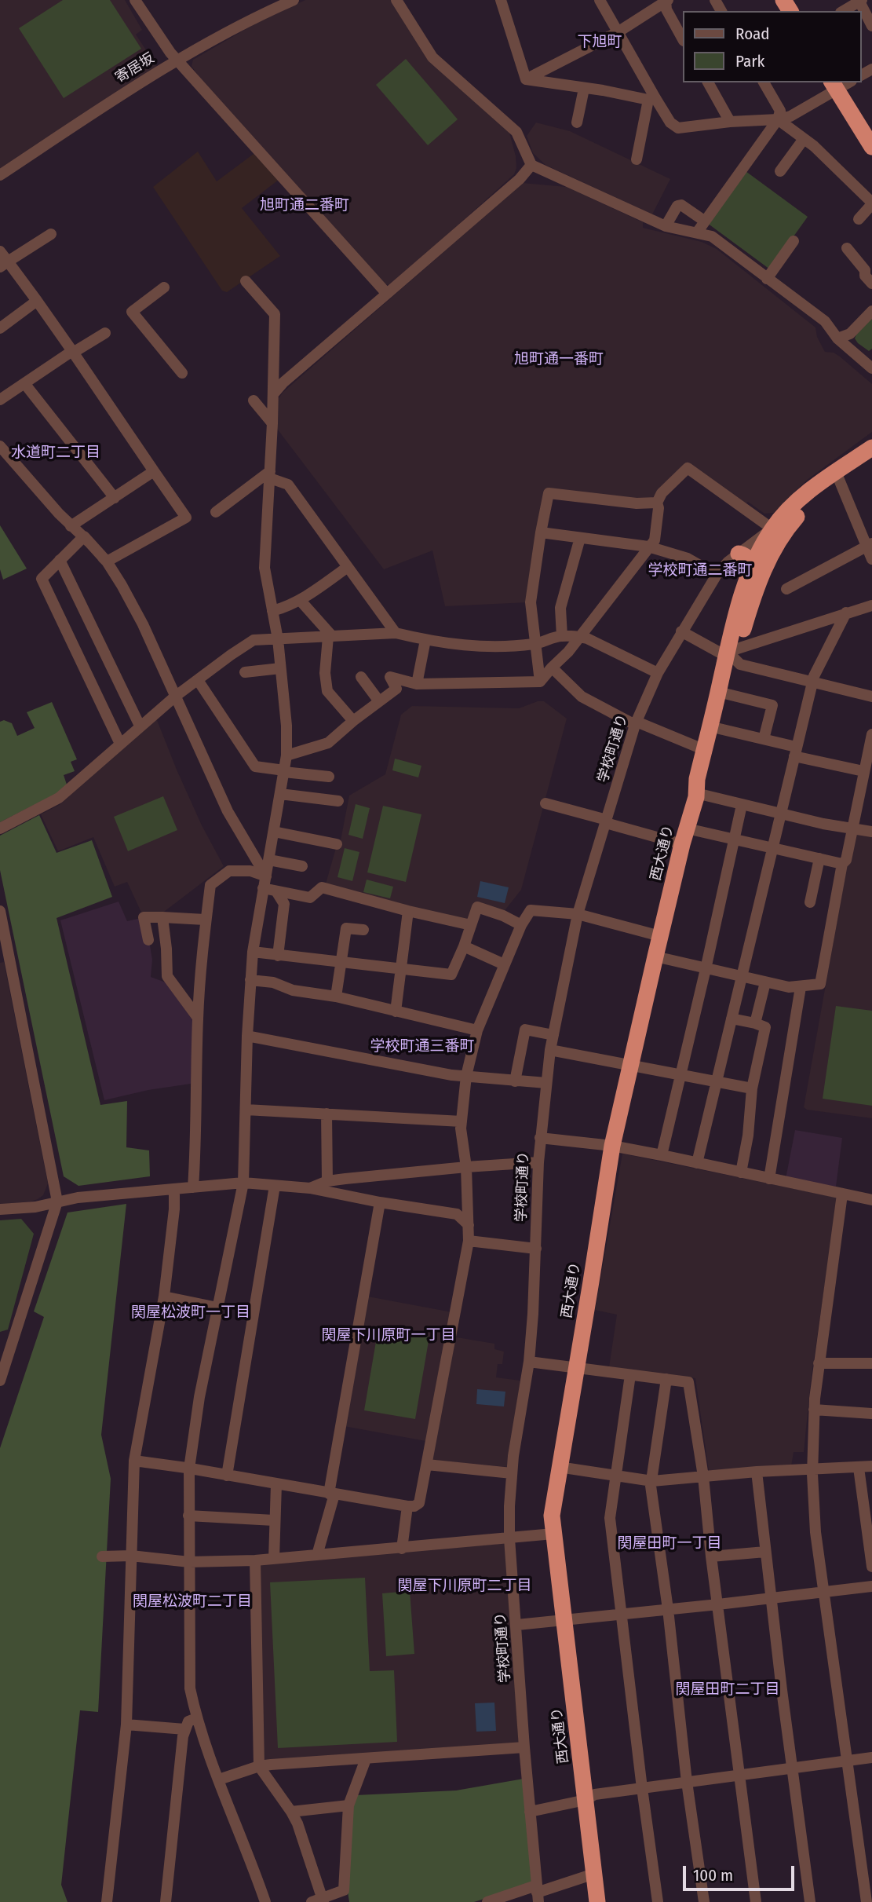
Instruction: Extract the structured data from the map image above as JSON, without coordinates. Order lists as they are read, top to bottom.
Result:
{
  "streets": {
    "highway": ["西大通り"],
    "street": ["寄居坂", "学校町通り"]
  },
  "crossings": [
    ["学校町通り", "西大通り"]
  ],
  "districts": [
    "下旭町",
    "旭町通二番町",
    "旭町通一番町",
    "水道町二丁目",
    "学校町通二番町",
    "学校町通三番町",
    "関屋松波町一丁目",
    "関屋下川原町一丁目",
    "関屋田町一丁目",
    "関屋下川原町二丁目",
    "関屋松波町二丁目",
    "関屋田町二丁目"
  ],
  "legend": ["Road", "Park"],
  "scale_bar": "100 m"
}
